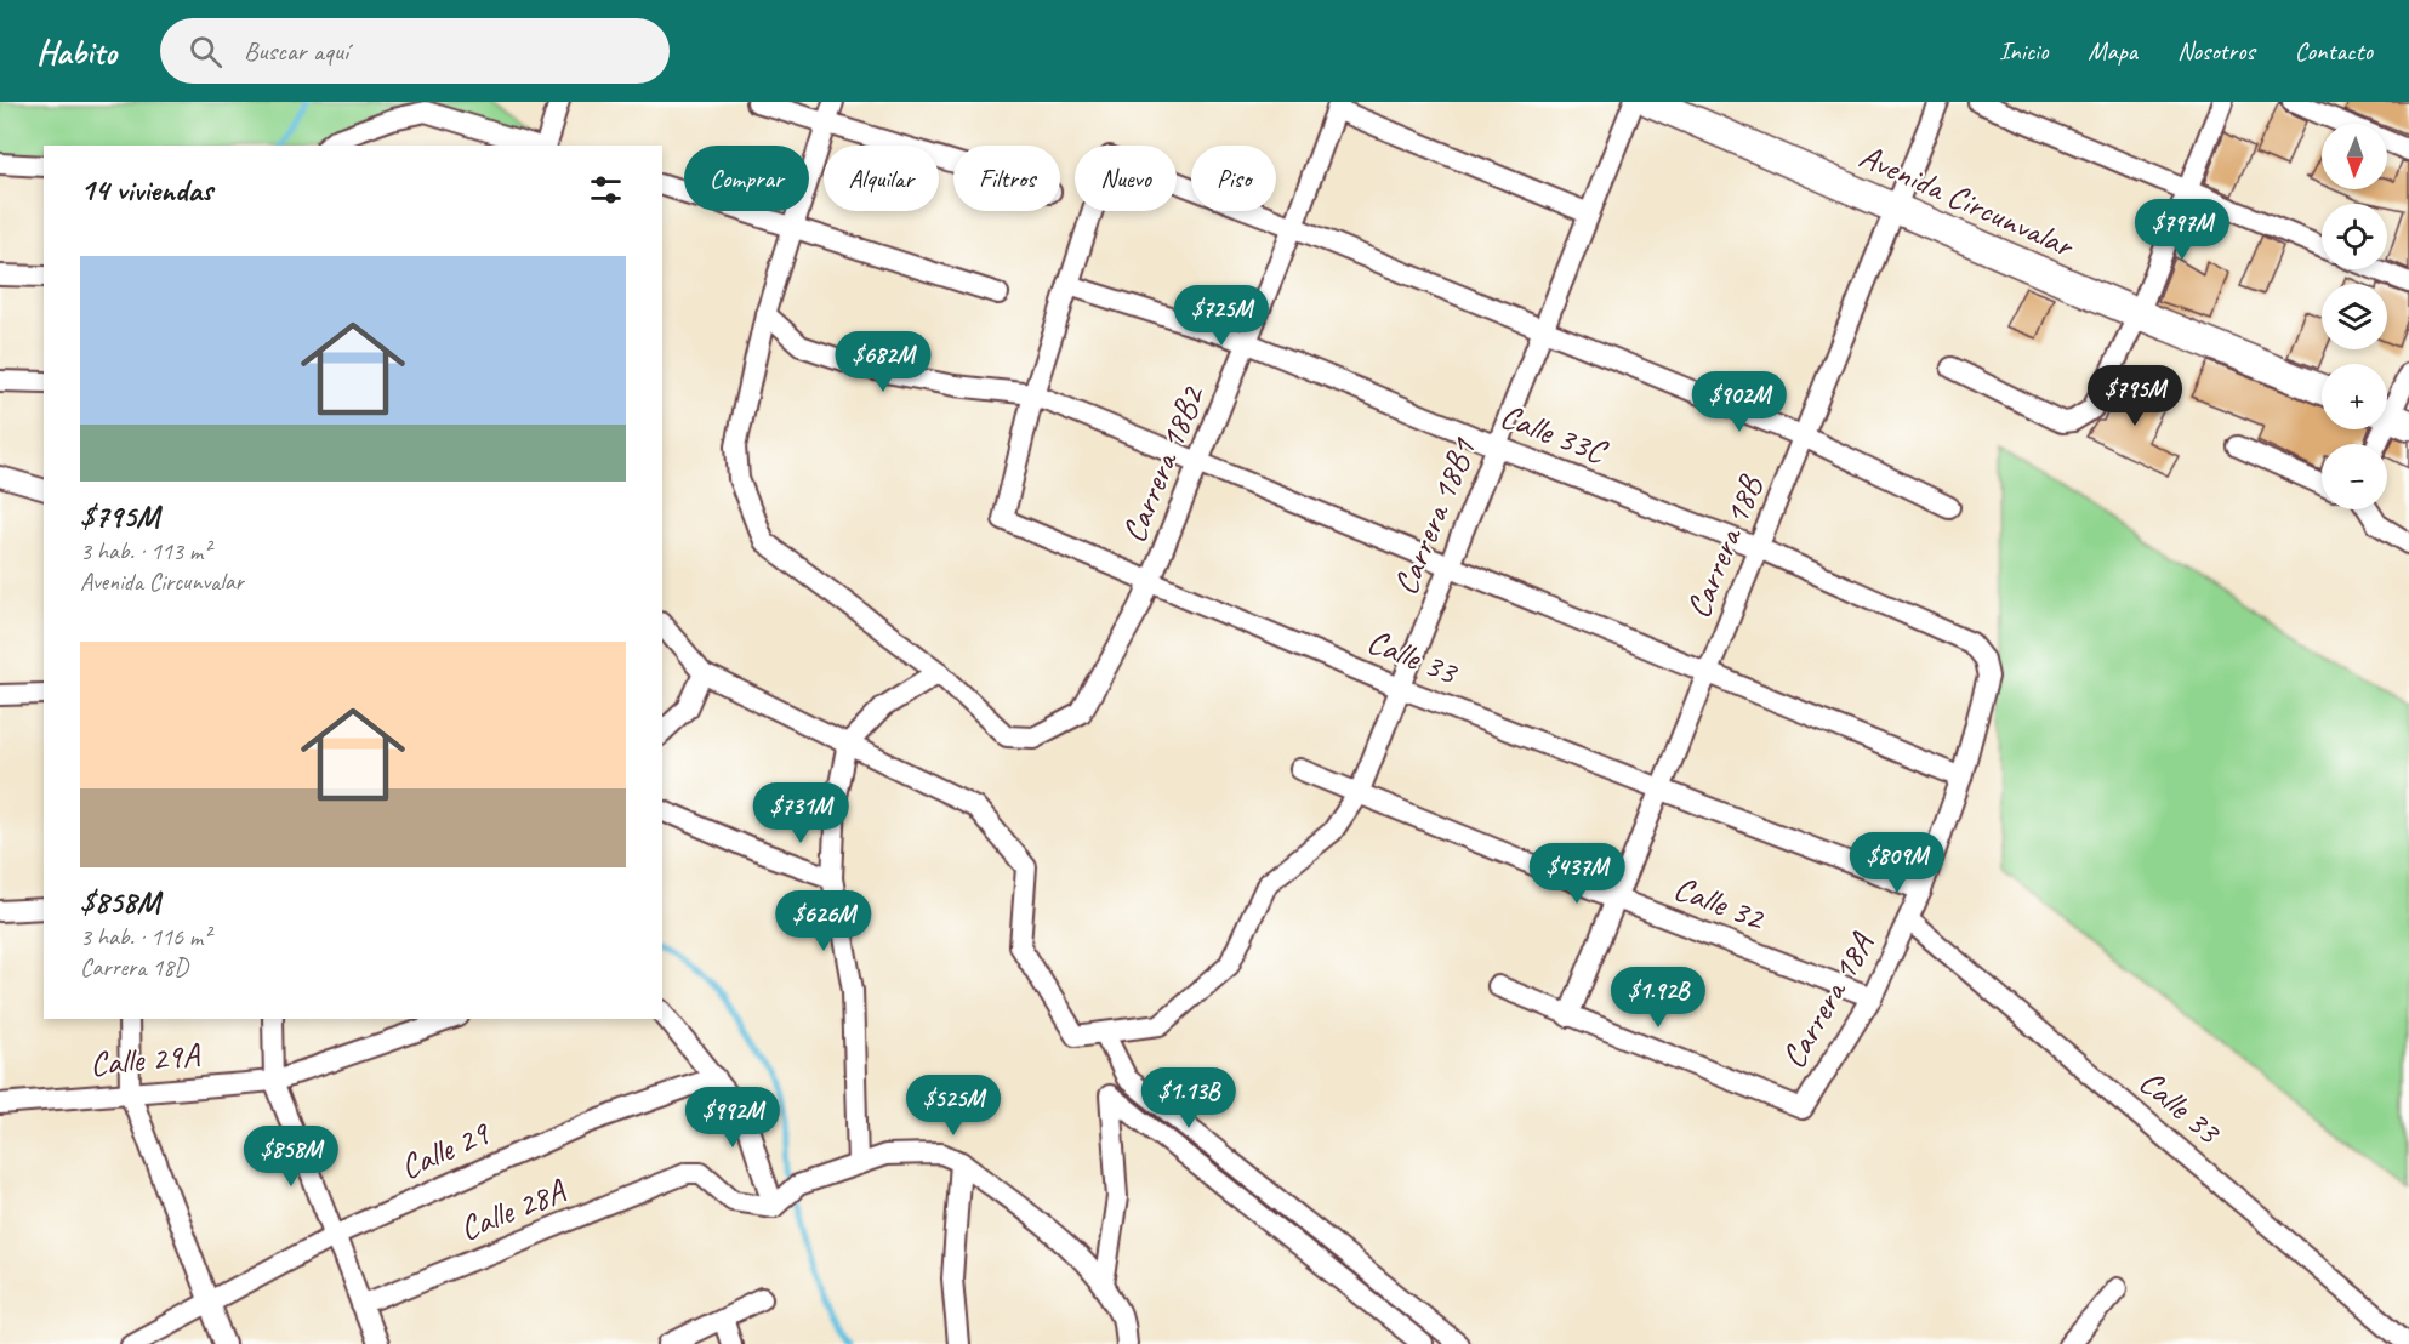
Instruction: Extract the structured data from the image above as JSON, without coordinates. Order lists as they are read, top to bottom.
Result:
{
  "streets": {
    "main road": ["Avenida Circunvalar"],
    "street": [
      "Calle 33C",
      "Carrera 18B2",
      "Carrera 18B1",
      "Carrera 18B",
      "Calle 33",
      "Calle 32",
      "Carrera 18A",
      "Calle 29A",
      "Calle 29",
      "Calle 28A"
    ]
  },
  "crossings": [
    ["Avenida Circunvalar", "Carrera 18B"],
    ["Calle 33C", "Carrera 18B2"],
    ["Calle 33C", "Carrera 18B1"],
    ["Calle 33C", "Carrera 18B"],
    ["Calle 33C", "Carrera 18A"],
    ["Carrera 18B2", "Calle 33"],
    ["Carrera 18B1", "Calle 33"],
    ["Carrera 18B1", "Calle 32"],
    ["Carrera 18B", "Calle 33"],
    ["Carrera 18B", "Calle 32"],
    ["Carrera 18B", "Carrera 18A"],
    ["Calle 33", "Carrera 18A"],
    ["Calle 32", "Carrera 18A"]
  ],
  "north": "bottom",
  "page": {
    "header": "Habito",
    "search": "Buscar aquí",
    "nav": [
      "Inicio",
      "Mapa",
      "Nosotros",
      "Contacto"
    ],
    "map_buttons": ["+", "−"],
    "chip": [
      "Comprar",
      "Alquilar",
      "Filtros",
      "Nuevo",
      "Piso"
    ],
    "heading": "14 viviendas",
    "price": [
      "$797M",
      "$725M",
      "$682M",
      "$795M",
      "$902M",
      "$731M",
      "$809M",
      "$437M",
      "$626M",
      "$1.92B",
      "$1.13B",
      "$525M",
      "$992M",
      "$858M"
    ],
    "list": [
      {
        "name": "$795M",
        "note": "3 hab. · 113 m² · Avenida Circunvalar"
      },
      {
        "name": "$858M",
        "note": "3 hab. · 116 m² · Carrera 18D"
      }
    ]
  }
}
